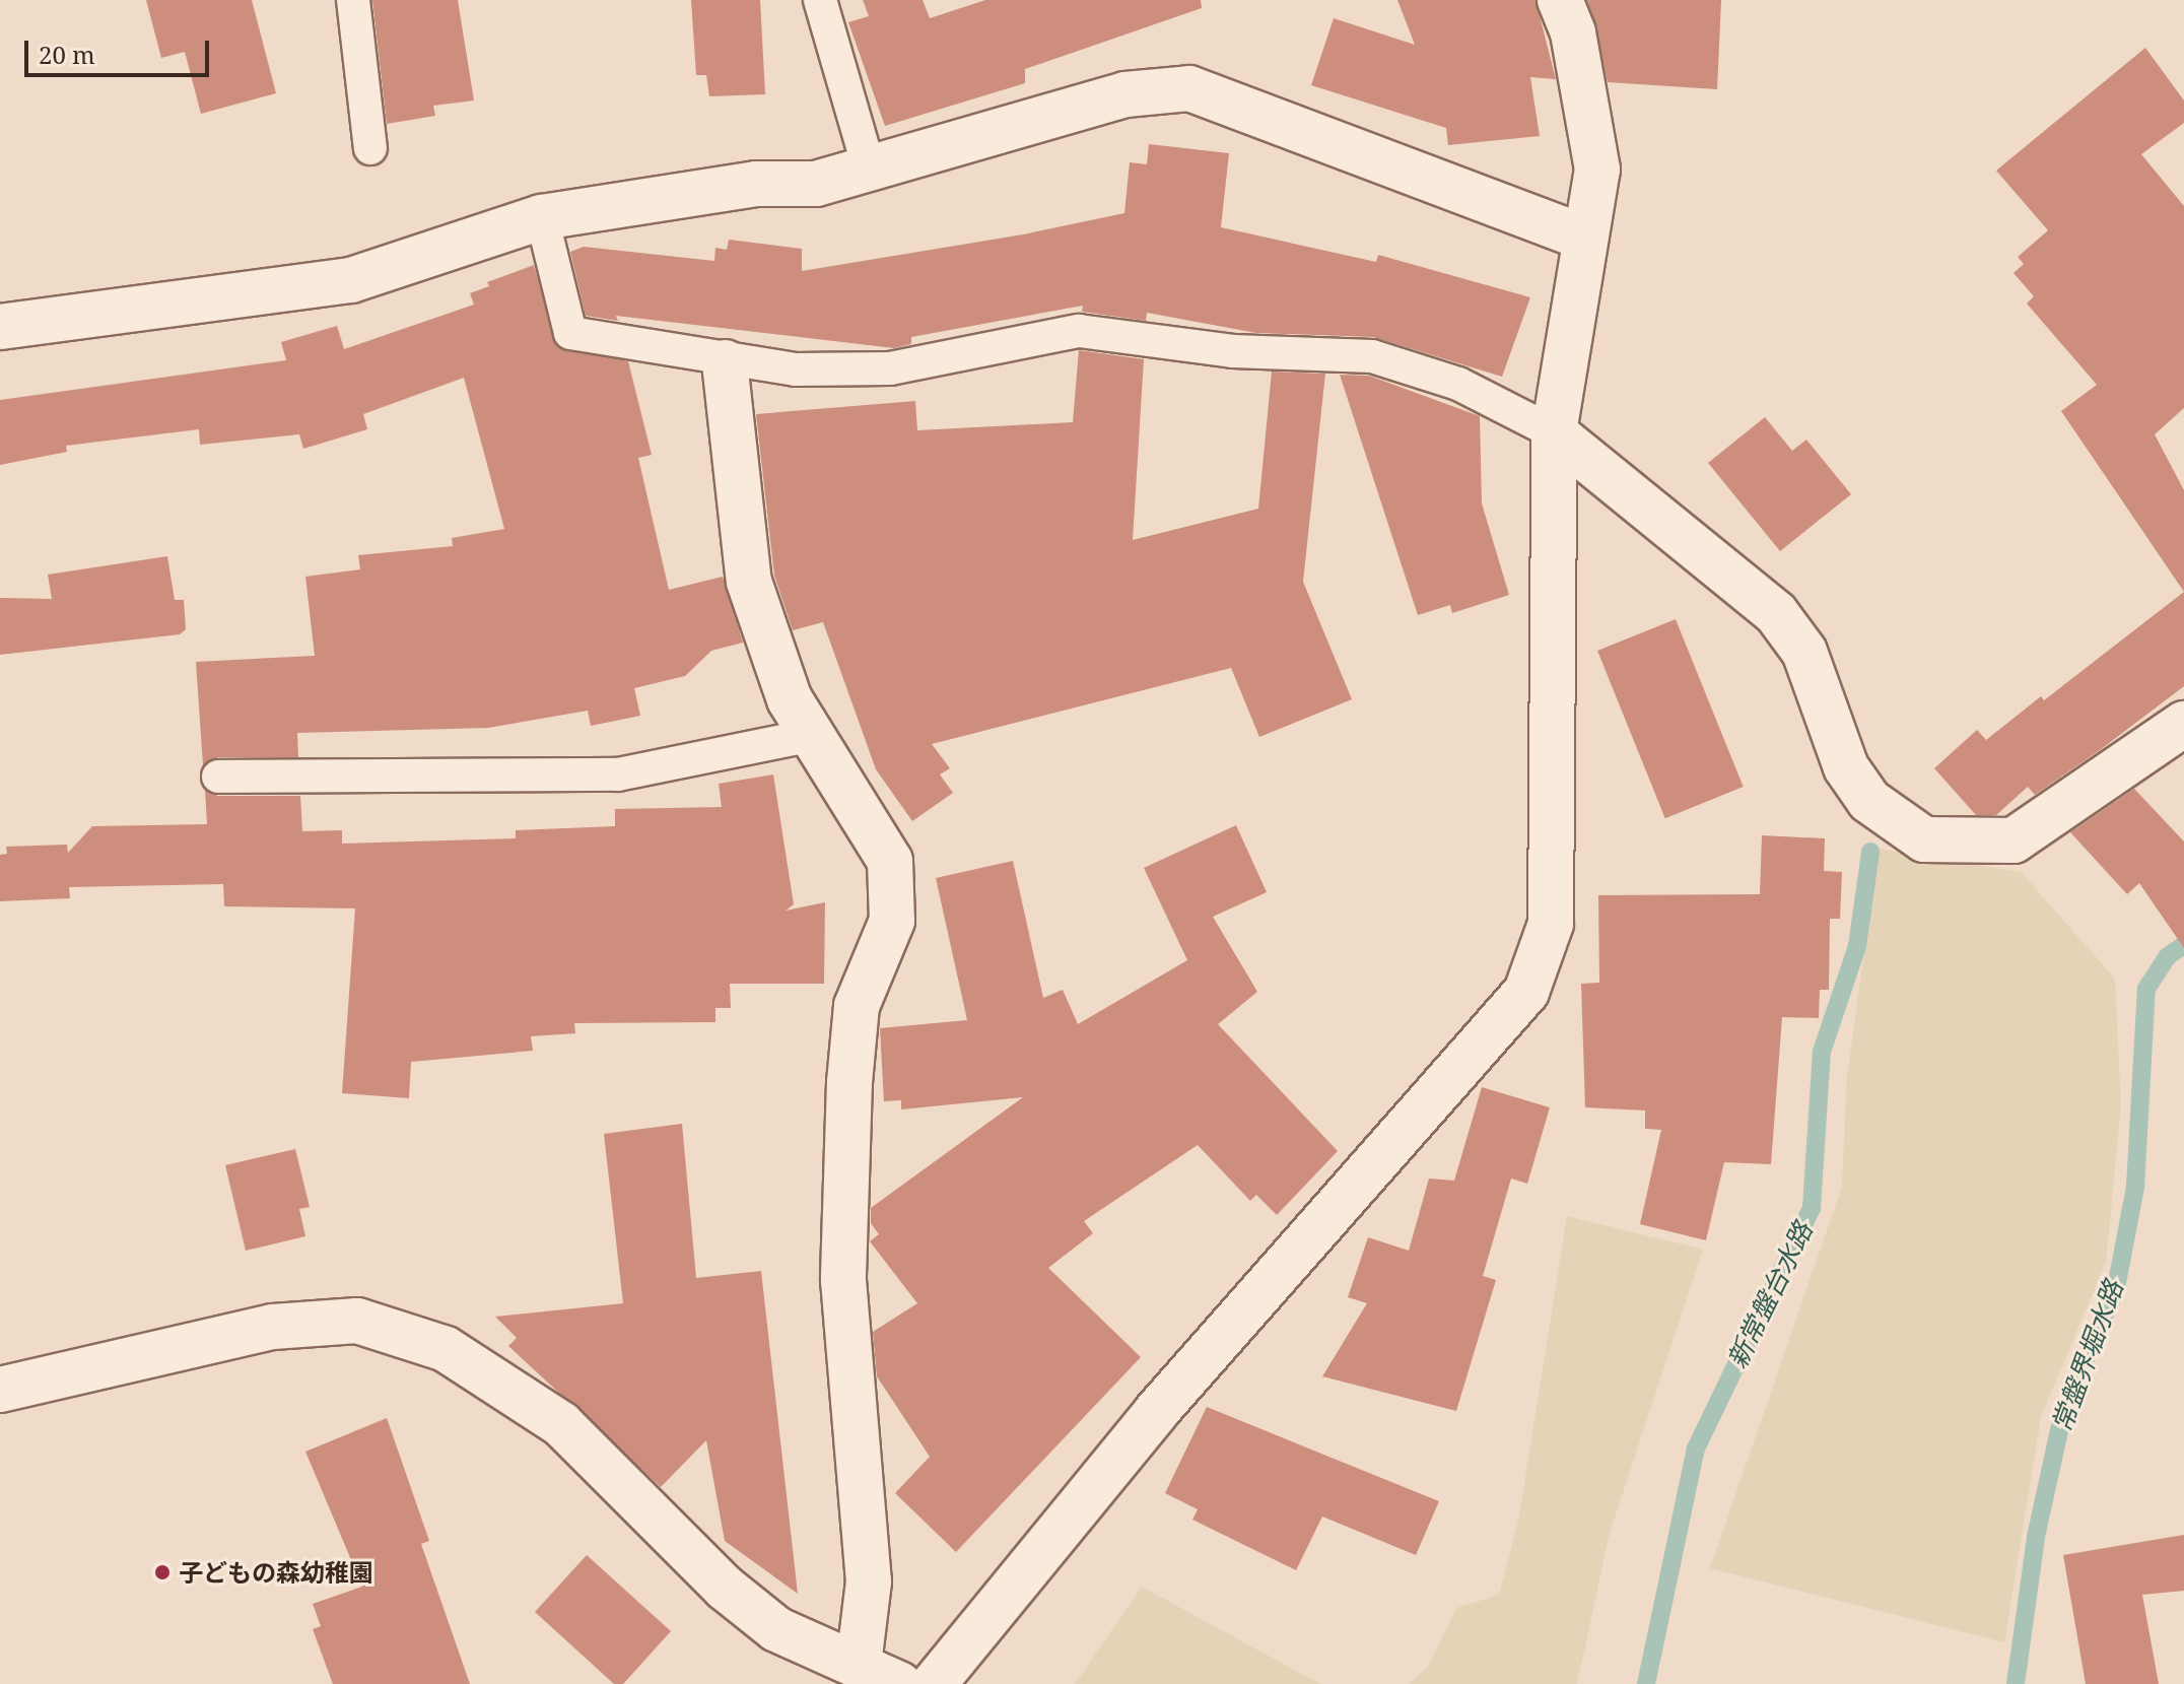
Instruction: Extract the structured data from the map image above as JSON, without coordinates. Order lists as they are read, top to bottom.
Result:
{
  "water": ["新常盤台水路", "常盤界堀水路"],
  "places": ["子どもの森幼稚園"],
  "scale_bar": "20 m"
}
